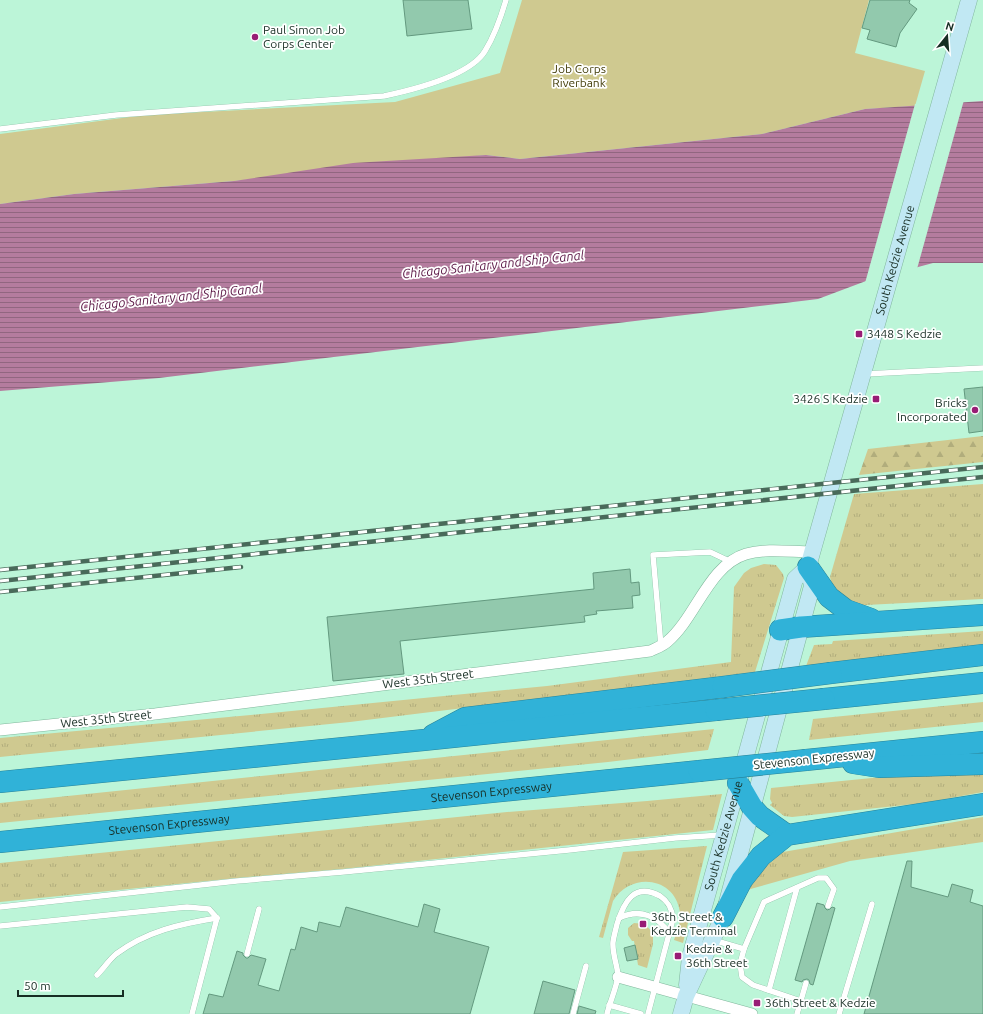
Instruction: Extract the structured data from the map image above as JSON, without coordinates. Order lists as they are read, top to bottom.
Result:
{
  "streets": {
    "highway": ["Stevenson Expressway"],
    "main road": ["South Kedzie Avenue"],
    "street": ["West 35th Street"]
  },
  "crossings": [
    ["South Kedzie Avenue", "West 35th Street"]
  ],
  "water": ["Chicago Sanitary and Ship Canal"],
  "parks": ["Job Corps Riverbank"],
  "places": {
    "other": ["Paul Simon Job Corps Center", "Bricks Incorporated"],
    "transit": [
      "3448 S Kedzie",
      "3426 S Kedzie",
      "36th Street & Kedzie Terminal",
      "Kedzie & 36th Street",
      "36th Street & Kedzie"
    ]
  },
  "scale_bar": "50 m",
  "north": "top"
}
